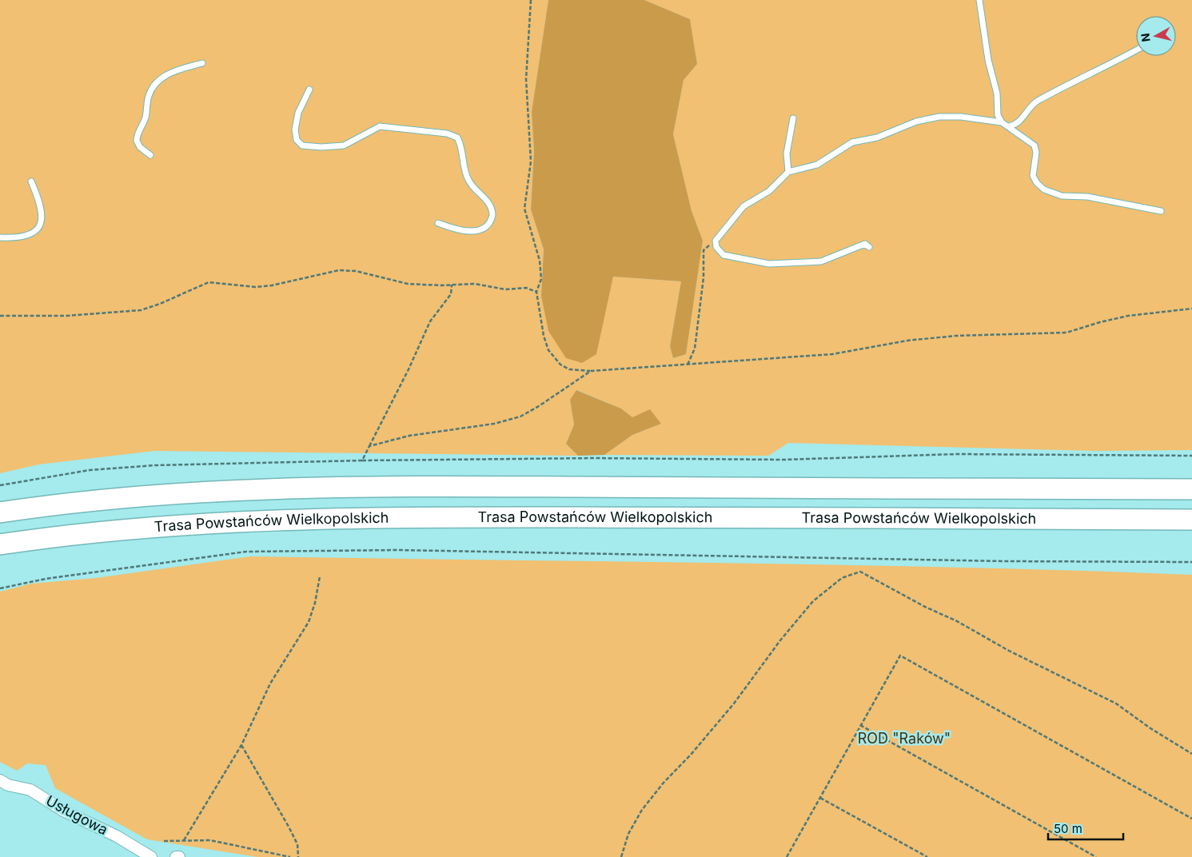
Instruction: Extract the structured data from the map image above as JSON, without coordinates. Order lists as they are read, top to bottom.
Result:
{
  "streets": {
    "highway": ["Trasa Powstańców Wielkopolskich"],
    "street": ["Usługowa"]
  },
  "parks": ["ROD \"Raków\""],
  "scale_bar": "50 m",
  "north": "left"
}
